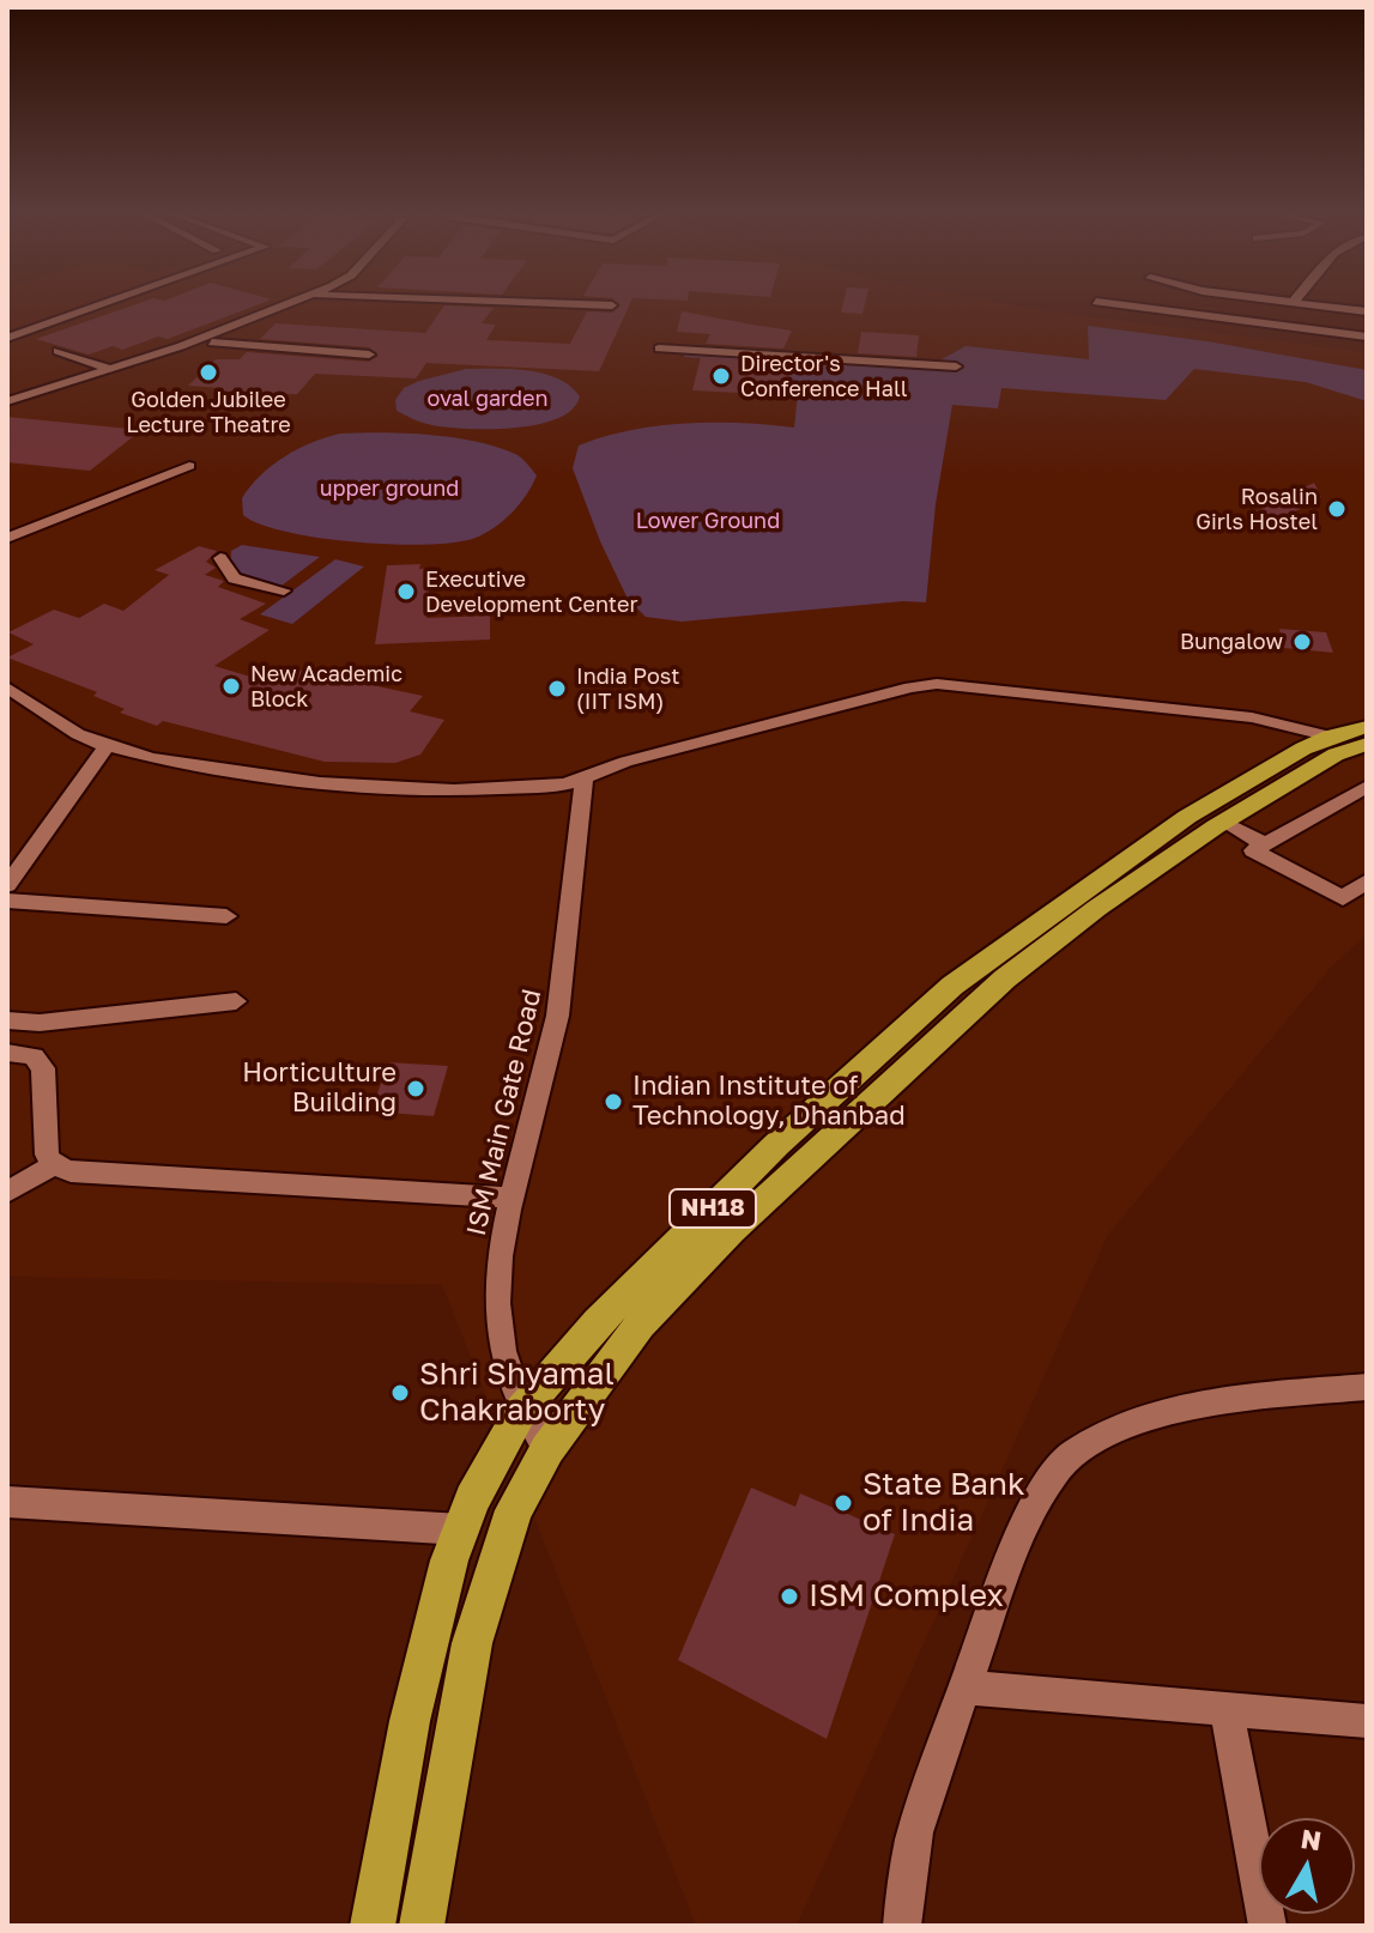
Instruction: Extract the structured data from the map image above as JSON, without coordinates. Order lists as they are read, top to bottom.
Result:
{
  "streets": {
    "highway": ["NH18"],
    "street": ["ISM Main Gate Road"]
  },
  "crossings": [
    ["ISM Main Gate Road", "NH18"]
  ],
  "parks": ["oval garden", "upper ground", "Lower Ground"],
  "places": [
    "Golden Jubilee Lecture Theatre",
    "Director's Conference Hall",
    "Rosalin Girls Hostel",
    "Executive Development Center",
    "Bungalow",
    "New Academic Block",
    "India Post (IIT ISM)",
    "Horticulture Building",
    "Indian Institute of Technology, Dhanbad",
    "Shri Shyamal Chakraborty",
    "State Bank of India",
    "ISM Complex"
  ],
  "north": "top"
}
